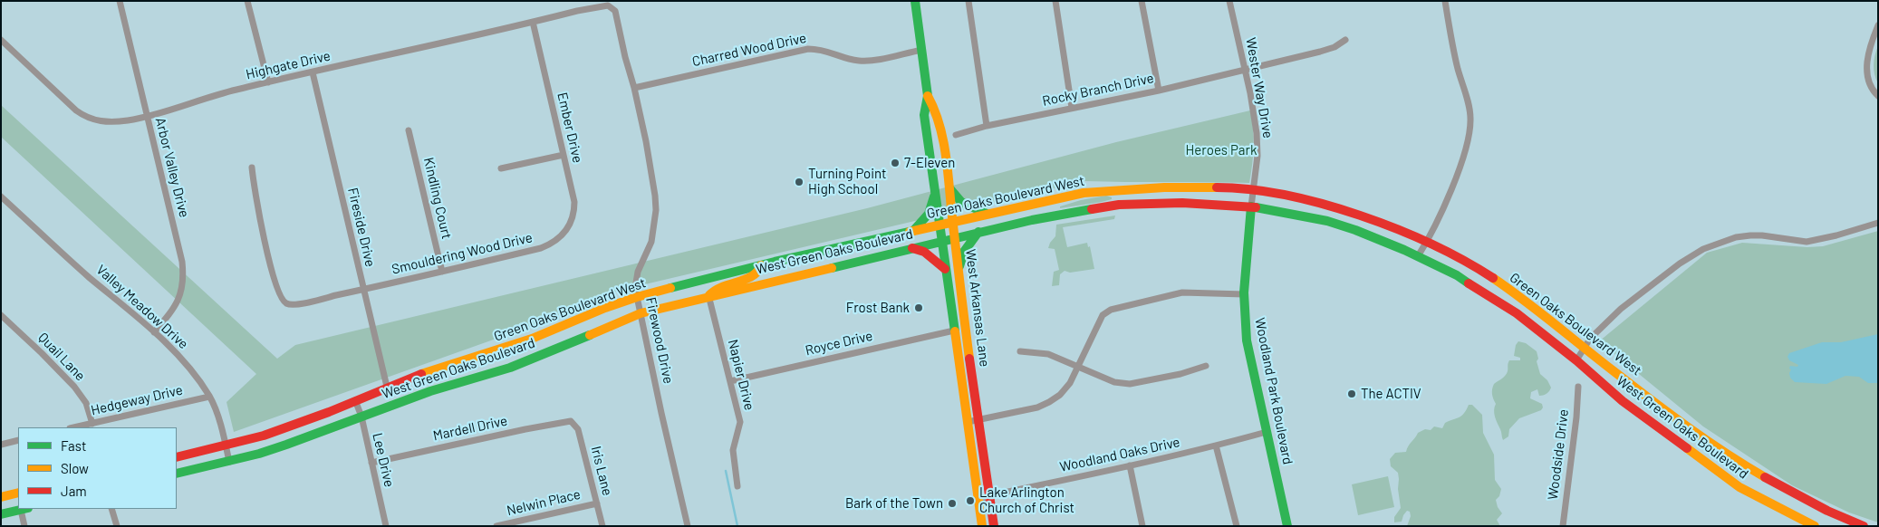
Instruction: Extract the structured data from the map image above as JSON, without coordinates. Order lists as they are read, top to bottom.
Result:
{
  "streets": {
    "main road": [
      "Green Oaks Boulevard West",
      "West Green Oaks Boulevard",
      "West Arkansas Lane",
      "Woodland Park Boulevard"
    ],
    "street": [
      "Charred Wood Drive",
      "Highgate Drive",
      "Wester Way Drive",
      "Rocky Branch Drive",
      "Ember Drive",
      "Arbor Valley Drive",
      "Kindling Court",
      "Fireside Drive",
      "Smouldering Wood Drive",
      "Valley Meadow Drive",
      "Firewood Drive",
      "Royce Drive",
      "Quail Lane",
      "Napier Drive",
      "Hedgeway Drive",
      "Mardell Drive",
      "Woodland Oaks Drive",
      "Woodside Drive",
      "Lee Drive",
      "Iris Lane",
      "Nelwin Place"
    ]
  },
  "crossings": [
    ["Charred Wood Drive", "West Arkansas Lane"],
    ["Charred Wood Drive", "Firewood Drive"],
    ["Highgate Drive", "Ember Drive"],
    ["Highgate Drive", "Arbor Valley Drive"],
    ["Highgate Drive", "Fireside Drive"],
    ["Highgate Drive", "Firewood Drive"],
    ["Wester Way Drive", "Rocky Branch Drive"],
    ["Wester Way Drive", "Green Oaks Boulevard West"],
    ["Wester Way Drive", "West Green Oaks Boulevard"],
    ["Wester Way Drive", "Woodland Park Boulevard"],
    ["Ember Drive", "Smouldering Wood Drive"],
    ["Arbor Valley Drive", "Valley Meadow Drive"],
    ["Green Oaks Boulevard West", "Fireside Drive"],
    ["Green Oaks Boulevard West", "Valley Meadow Drive"],
    ["Green Oaks Boulevard West", "West Arkansas Lane"],
    ["Green Oaks Boulevard West", "Firewood Drive"],
    ["Green Oaks Boulevard West", "Lee Drive"],
    ["Kindling Court", "Smouldering Wood Drive"],
    ["Fireside Drive", "Smouldering Wood Drive"],
    ["West Green Oaks Boulevard", "Valley Meadow Drive"],
    ["West Green Oaks Boulevard", "West Arkansas Lane"],
    ["West Green Oaks Boulevard", "Firewood Drive"],
    ["West Green Oaks Boulevard", "Napier Drive"],
    ["West Green Oaks Boulevard", "Woodland Park Boulevard"],
    ["West Green Oaks Boulevard", "Lee Drive"],
    ["Valley Meadow Drive", "Hedgeway Drive"],
    ["West Arkansas Lane", "Royce Drive"],
    ["West Arkansas Lane", "Woodland Oaks Drive"],
    ["Royce Drive", "Napier Drive"],
    ["Quail Lane", "Hedgeway Drive"],
    ["Woodland Park Boulevard", "Woodland Oaks Drive"],
    ["Mardell Drive", "Lee Drive"],
    ["Mardell Drive", "Iris Lane"],
    ["Iris Lane", "Nelwin Place"]
  ],
  "parks": ["Heroes Park"],
  "places": [
    "7-Eleven",
    "Turning Point High School",
    "Frost Bank",
    "The ACTIV",
    "Lake Arlington Church of Christ",
    "Bark of the Town"
  ],
  "legend": ["Fast", "Slow", "Jam"]
}
